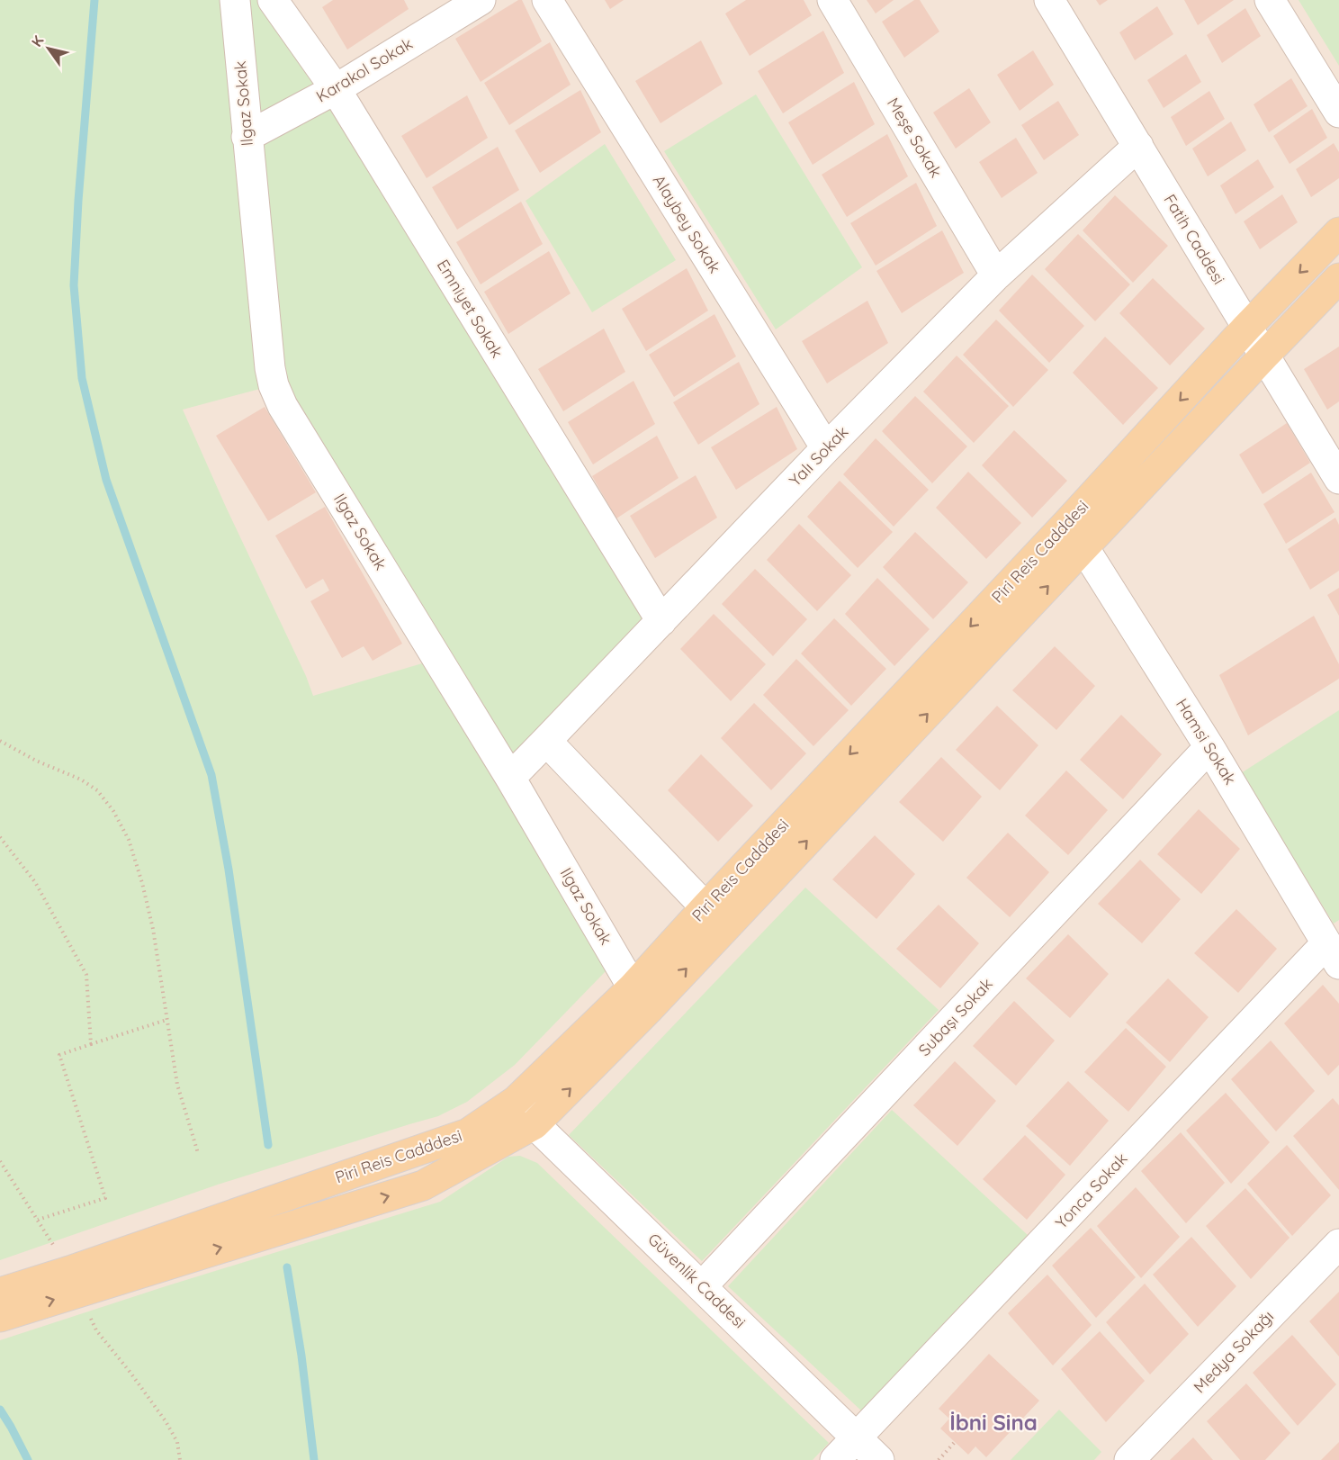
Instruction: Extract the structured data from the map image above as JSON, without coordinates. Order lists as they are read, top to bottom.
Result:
{
  "streets": {
    "main road": ["Piri Reis Cadddesi"],
    "street": [
      "Karakol Sokak",
      "Ilgaz Sokak",
      "Meşe Sokak",
      "Alaybey Sokak",
      "Fatih Caddesi",
      "Emniyet Sokak",
      "Yalı Sokak",
      "Hamsi Sokak",
      "Subaşı Sokak",
      "Yonca Sokak",
      "Güvenlik Caddesi",
      "Medya Sokağı"
    ]
  },
  "crossings": [
    ["Karakol Sokak", "Ilgaz Sokak"],
    ["Karakol Sokak", "Emniyet Sokak"],
    ["Ilgaz Sokak", "Yalı Sokak"],
    ["Ilgaz Sokak", "Piri Reis Cadddesi"],
    ["Meşe Sokak", "Yalı Sokak"],
    ["Alaybey Sokak", "Yalı Sokak"],
    ["Fatih Caddesi", "Yalı Sokak"],
    ["Fatih Caddesi", "Piri Reis Cadddesi"],
    ["Emniyet Sokak", "Yalı Sokak"],
    ["Piri Reis Cadddesi", "Hamsi Sokak"],
    ["Piri Reis Cadddesi", "Güvenlik Caddesi"],
    ["Hamsi Sokak", "Subaşı Sokak"],
    ["Hamsi Sokak", "Yonca Sokak"],
    ["Subaşı Sokak", "Güvenlik Caddesi"],
    ["Yonca Sokak", "Güvenlik Caddesi"]
  ],
  "districts": ["İbni Sina"],
  "north": "top left"
}
